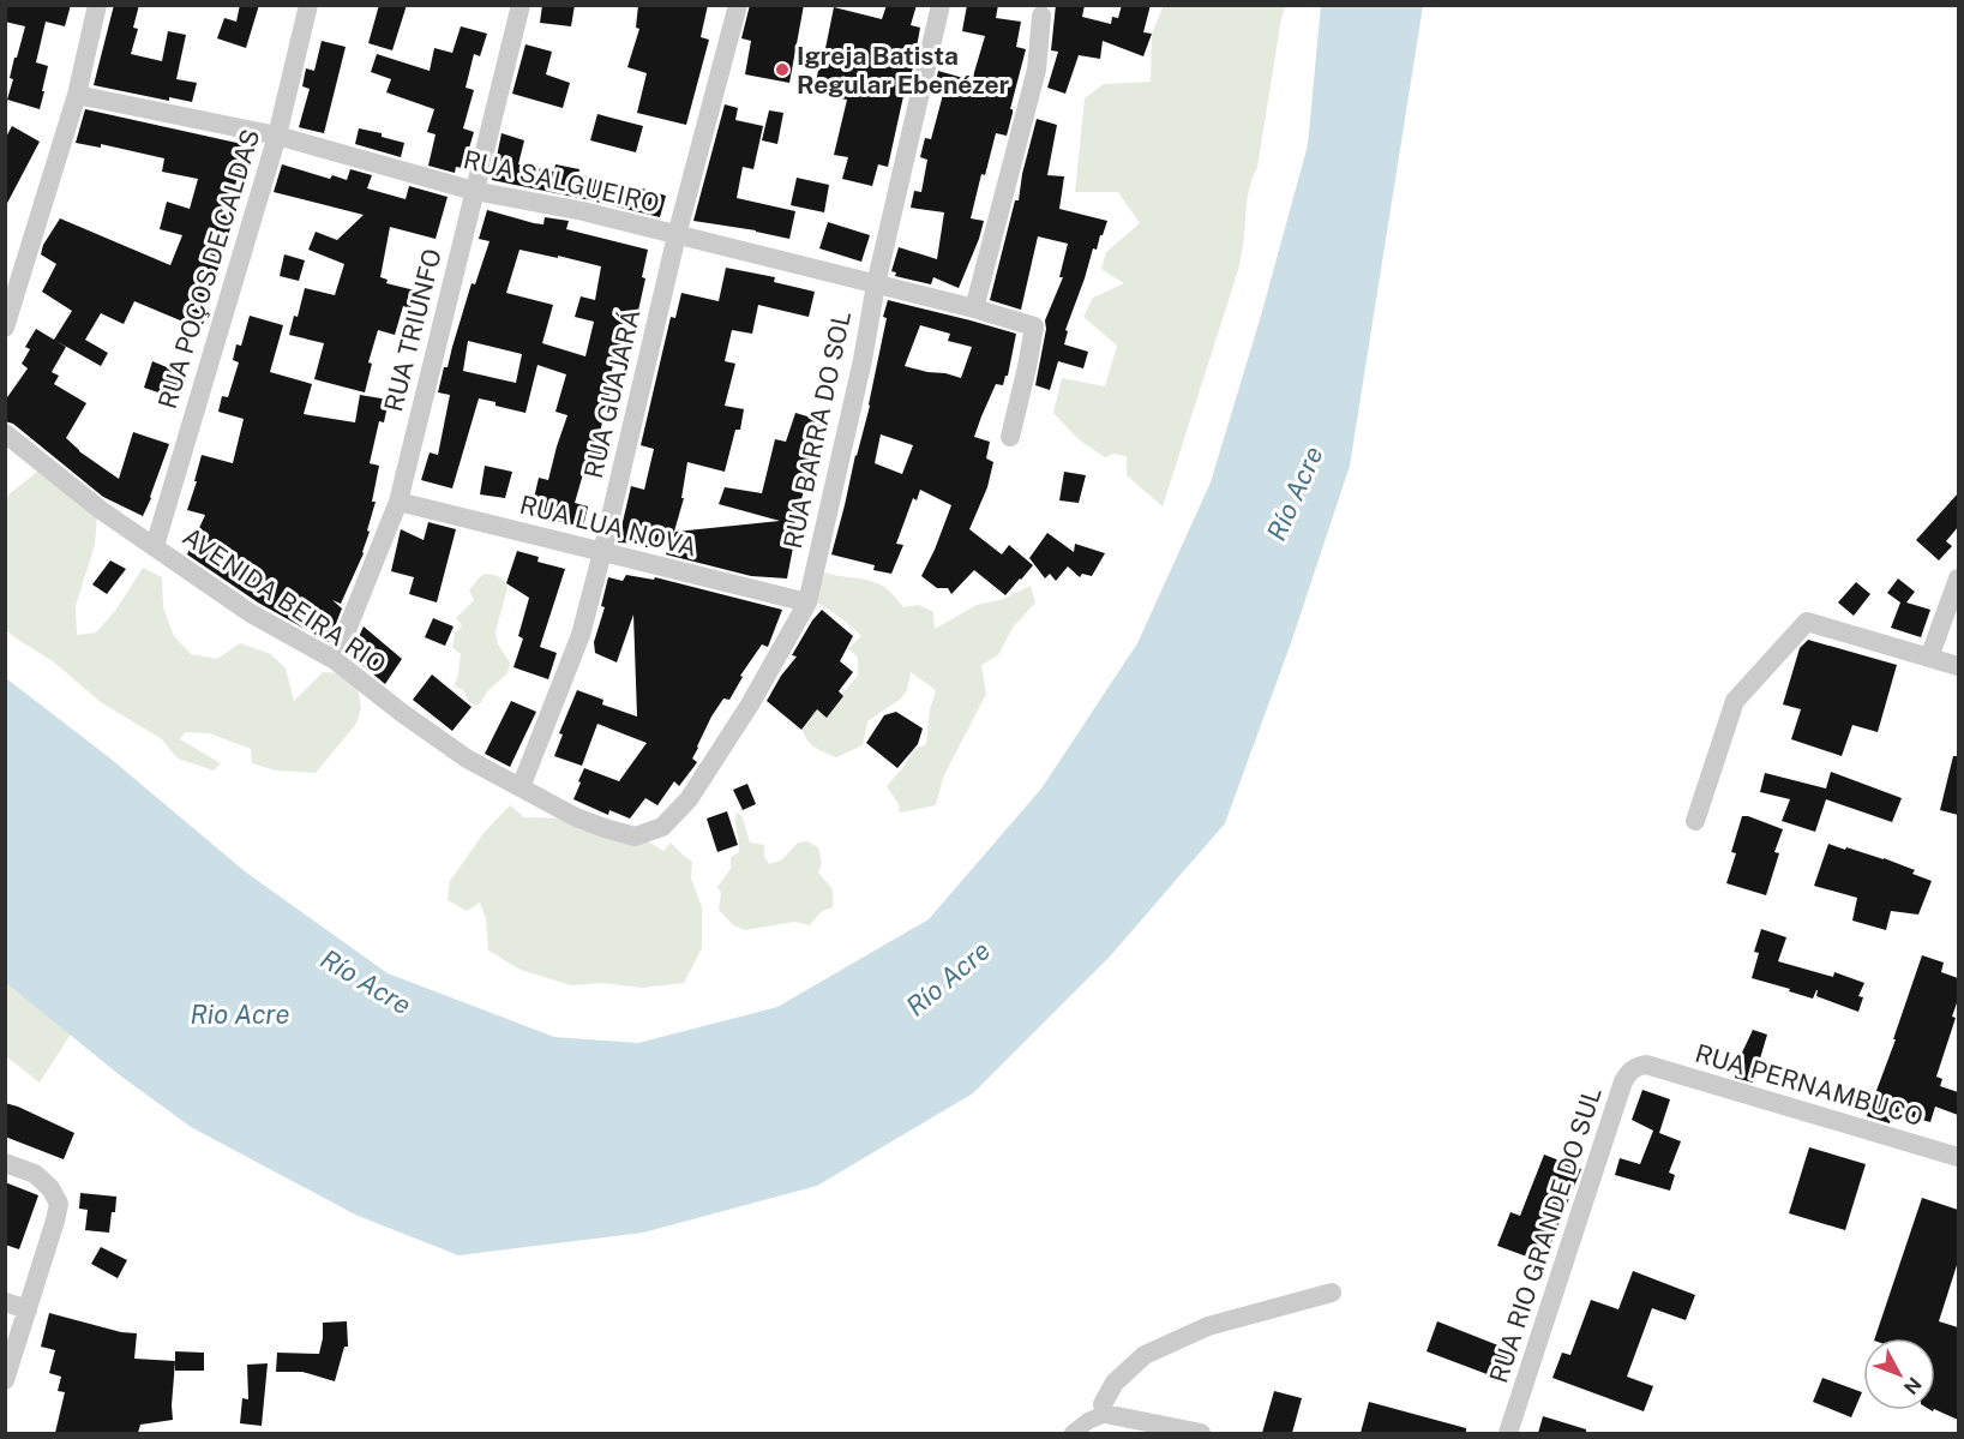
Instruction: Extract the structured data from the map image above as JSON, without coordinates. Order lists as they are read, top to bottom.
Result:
{
  "streets": {
    "street": [
      "RUA SALGUEIRO",
      "RUA POÇOS DE CALDAS",
      "RUA TRIUNFO",
      "RUA GUAJARÁ",
      "RUA BARRA DO SOL",
      "RUA LUA NOVA",
      "AVENIDA BEIRA RIO",
      "RUA PERNAMBUCO",
      "RUA RIO GRANDE DO SUL"
    ]
  },
  "crossings": [
    ["RUA SALGUEIRO", "RUA POÇOS DE CALDAS"],
    ["RUA SALGUEIRO", "RUA TRIUNFO"],
    ["RUA SALGUEIRO", "RUA GUAJARÁ"],
    ["RUA SALGUEIRO", "RUA BARRA DO SOL"],
    ["RUA POÇOS DE CALDAS", "AVENIDA BEIRA RIO"],
    ["RUA TRIUNFO", "RUA LUA NOVA"],
    ["RUA TRIUNFO", "AVENIDA BEIRA RIO"],
    ["RUA GUAJARÁ", "RUA LUA NOVA"],
    ["RUA GUAJARÁ", "AVENIDA BEIRA RIO"],
    ["RUA BARRA DO SOL", "RUA LUA NOVA"],
    ["RUA BARRA DO SOL", "AVENIDA BEIRA RIO"],
    ["RUA PERNAMBUCO", "RUA RIO GRANDE DO SUL"]
  ],
  "water": ["Río Acre", "Rio Acre"],
  "places": ["Igreja Batista Regular Ebenézer"],
  "north": "bottom right"
}
